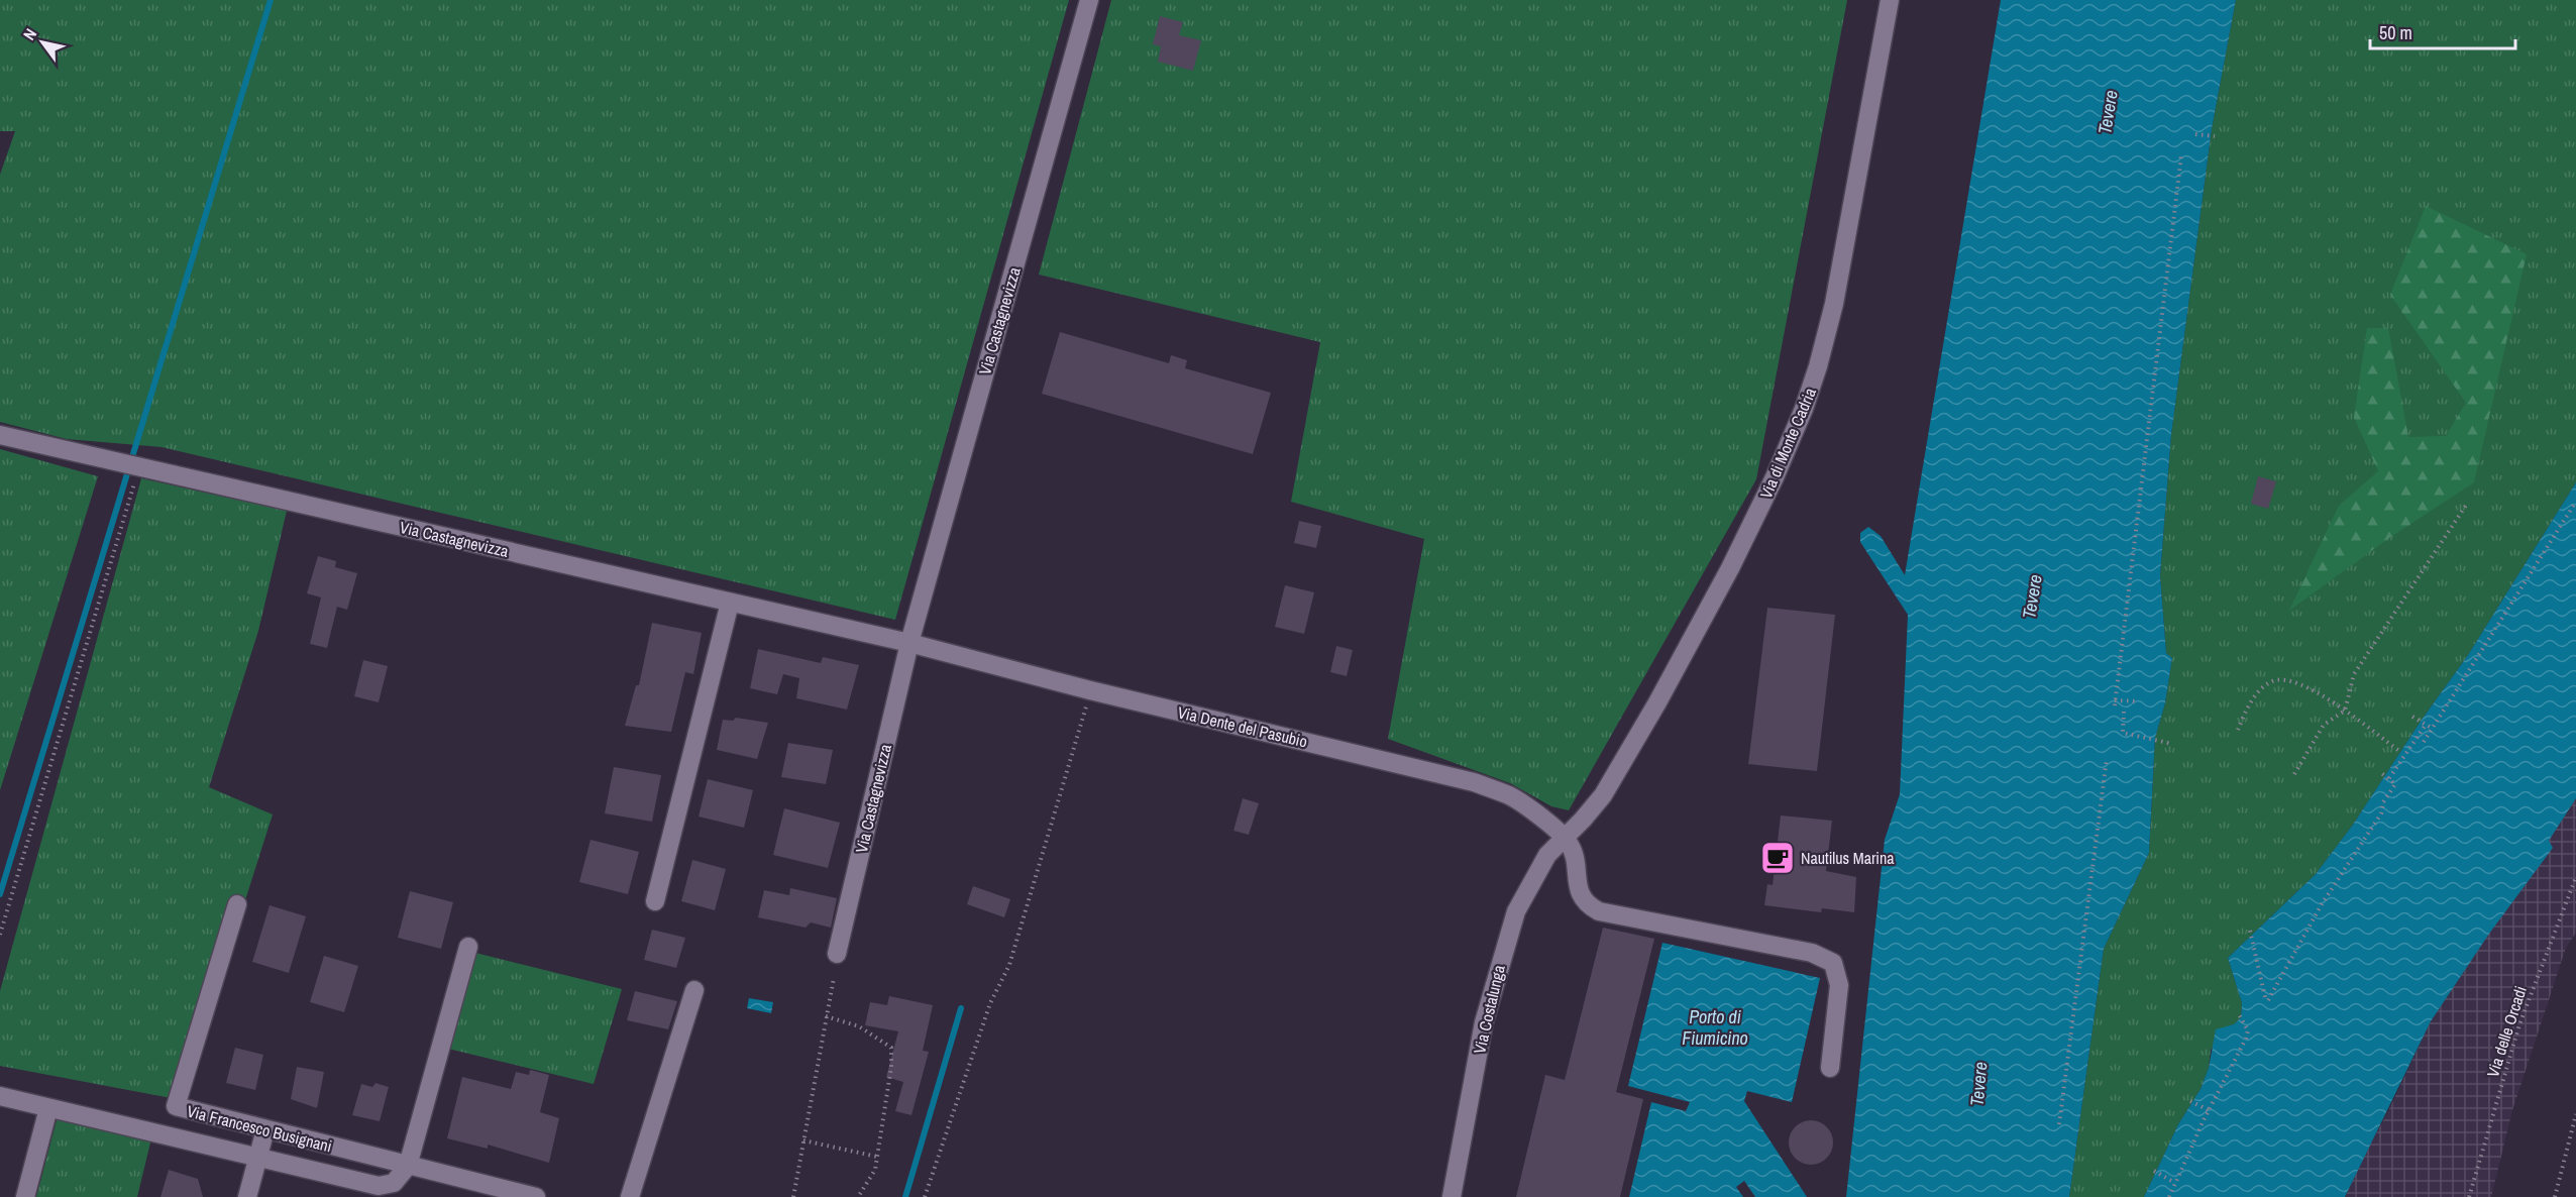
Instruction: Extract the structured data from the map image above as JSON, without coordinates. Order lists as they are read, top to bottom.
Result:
{
  "streets": {
    "street": [
      "Via Castagnevizza",
      "Via di Monte Cadria",
      "Via Dente del Pasubio",
      "Via Costalunga",
      "Via Francesco Busignani"
    ],
    "path": ["Via delle Orcadi"]
  },
  "crossings": [
    ["Via Castagnevizza", "Via Dente del Pasubio"],
    ["Via di Monte Cadria", "Via Dente del Pasubio"],
    ["Via di Monte Cadria", "Via Costalunga"],
    ["Via Dente del Pasubio", "Via Costalunga"]
  ],
  "water": ["Tevere", "Porto di Fiumicino"],
  "places": {
    "cafe": ["Nautilus Marina"]
  },
  "scale_bar": "50 m",
  "north": "top left"
}
